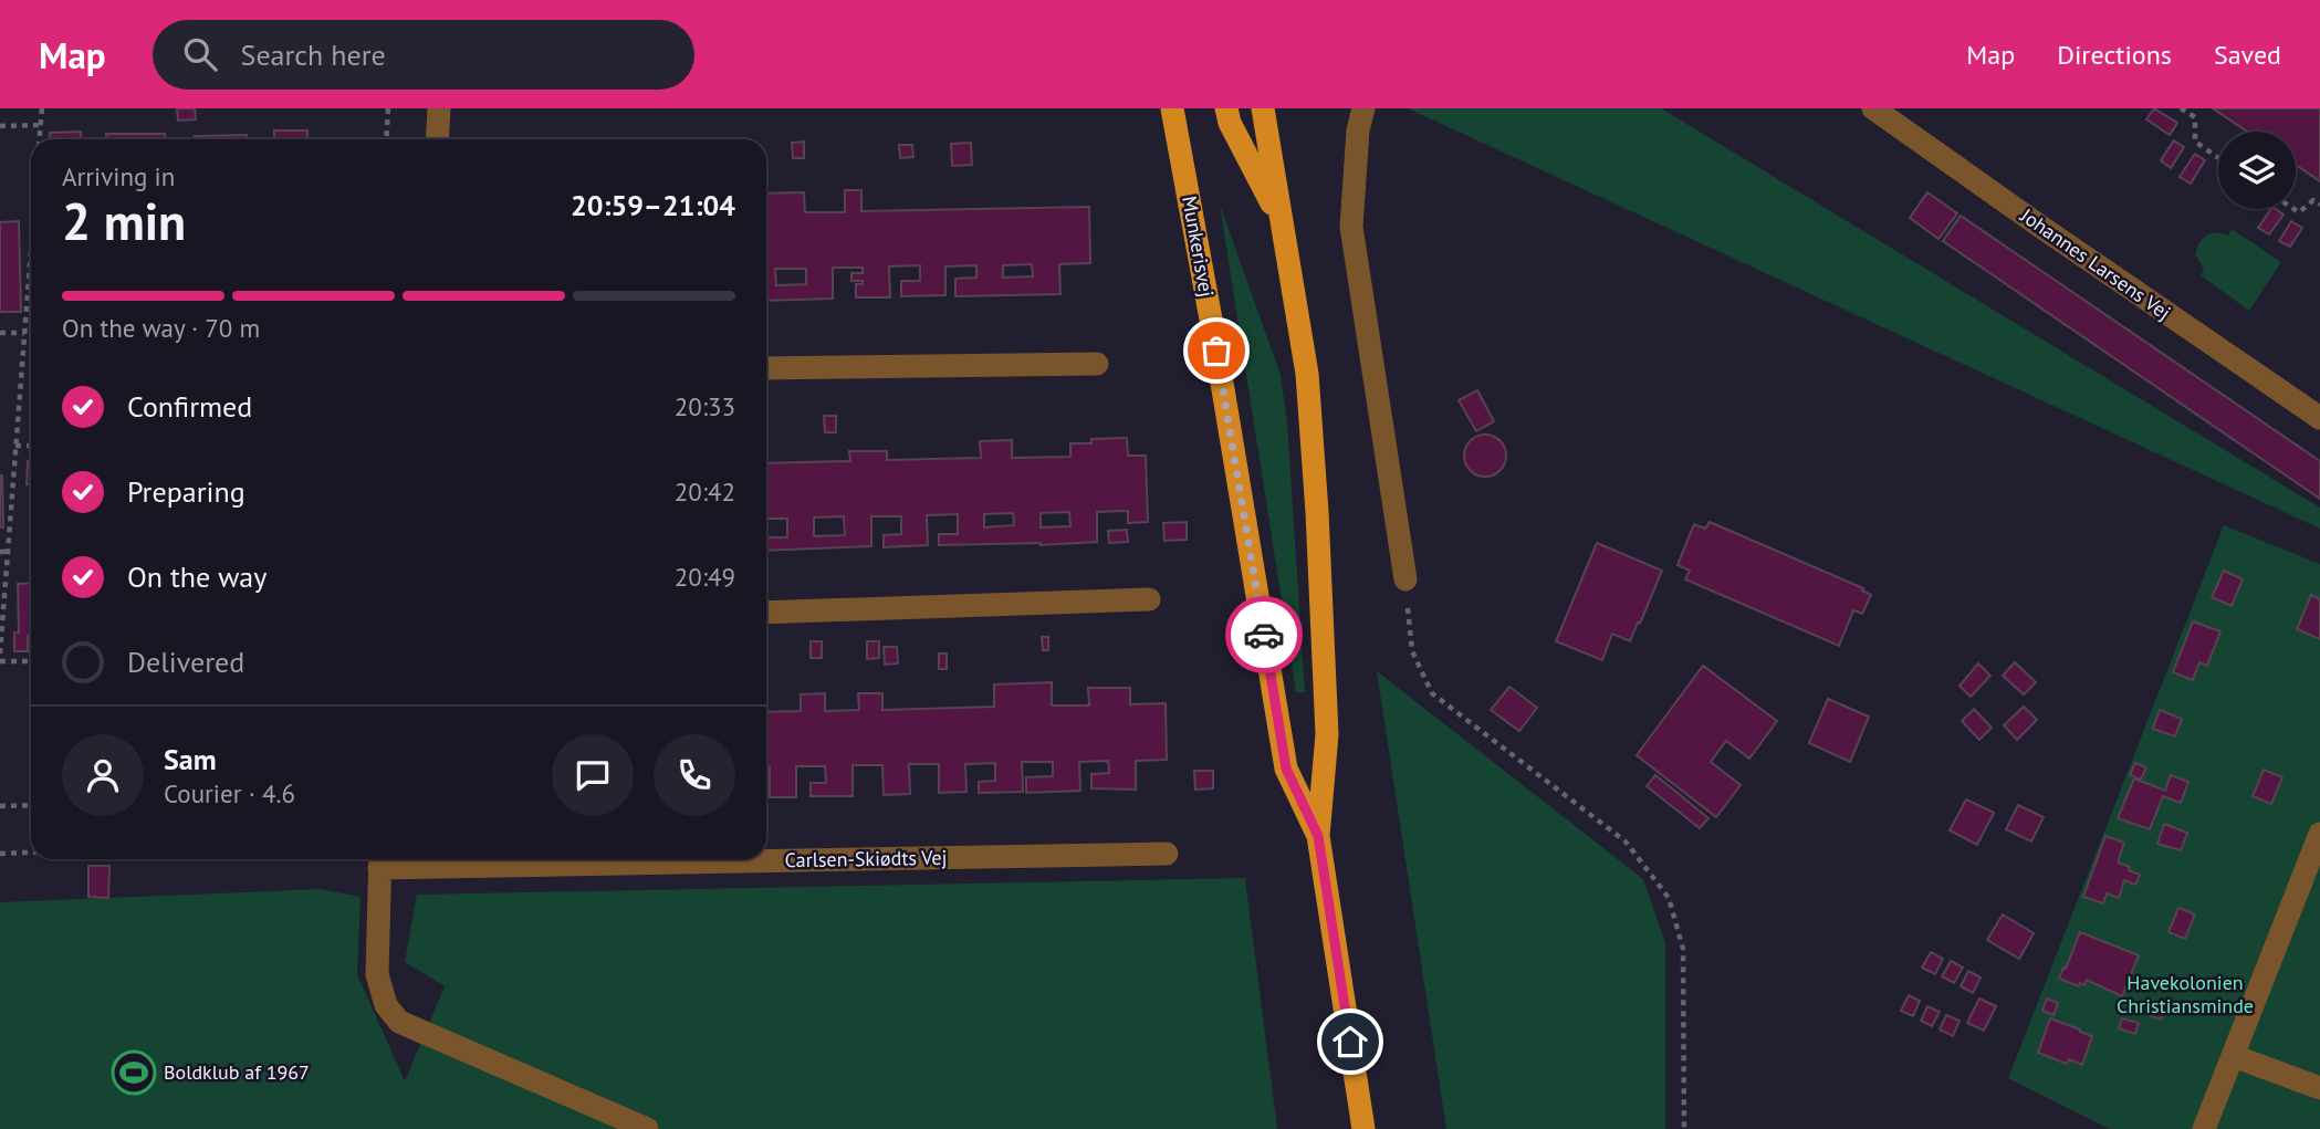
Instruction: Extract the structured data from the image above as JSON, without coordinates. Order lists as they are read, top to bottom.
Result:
{
  "streets": {
    "main road": ["Munkerisvej"],
    "street": ["Johannes Larsens Vej", "Carlsen-Skiødts Vej"]
  },
  "parks": ["Havekolonien Christiansminde"],
  "places": {
    "sports": ["Boldklub af 1967"]
  },
  "page": {
    "header": "Map",
    "search": "Search here",
    "nav": ["Map", "Directions", "Saved"],
    "heading": ["2 min", "Arriving in", "20:59–21:04"],
    "panel": ["Sam", "Courier · 4.6"],
    "bar": "On the way · 70 m",
    "list": [
      ["Confirmed", "20:33"],
      ["Preparing", "20:42"],
      ["On the way", "20:49"],
      "Delivered"
    ]
  }
}
